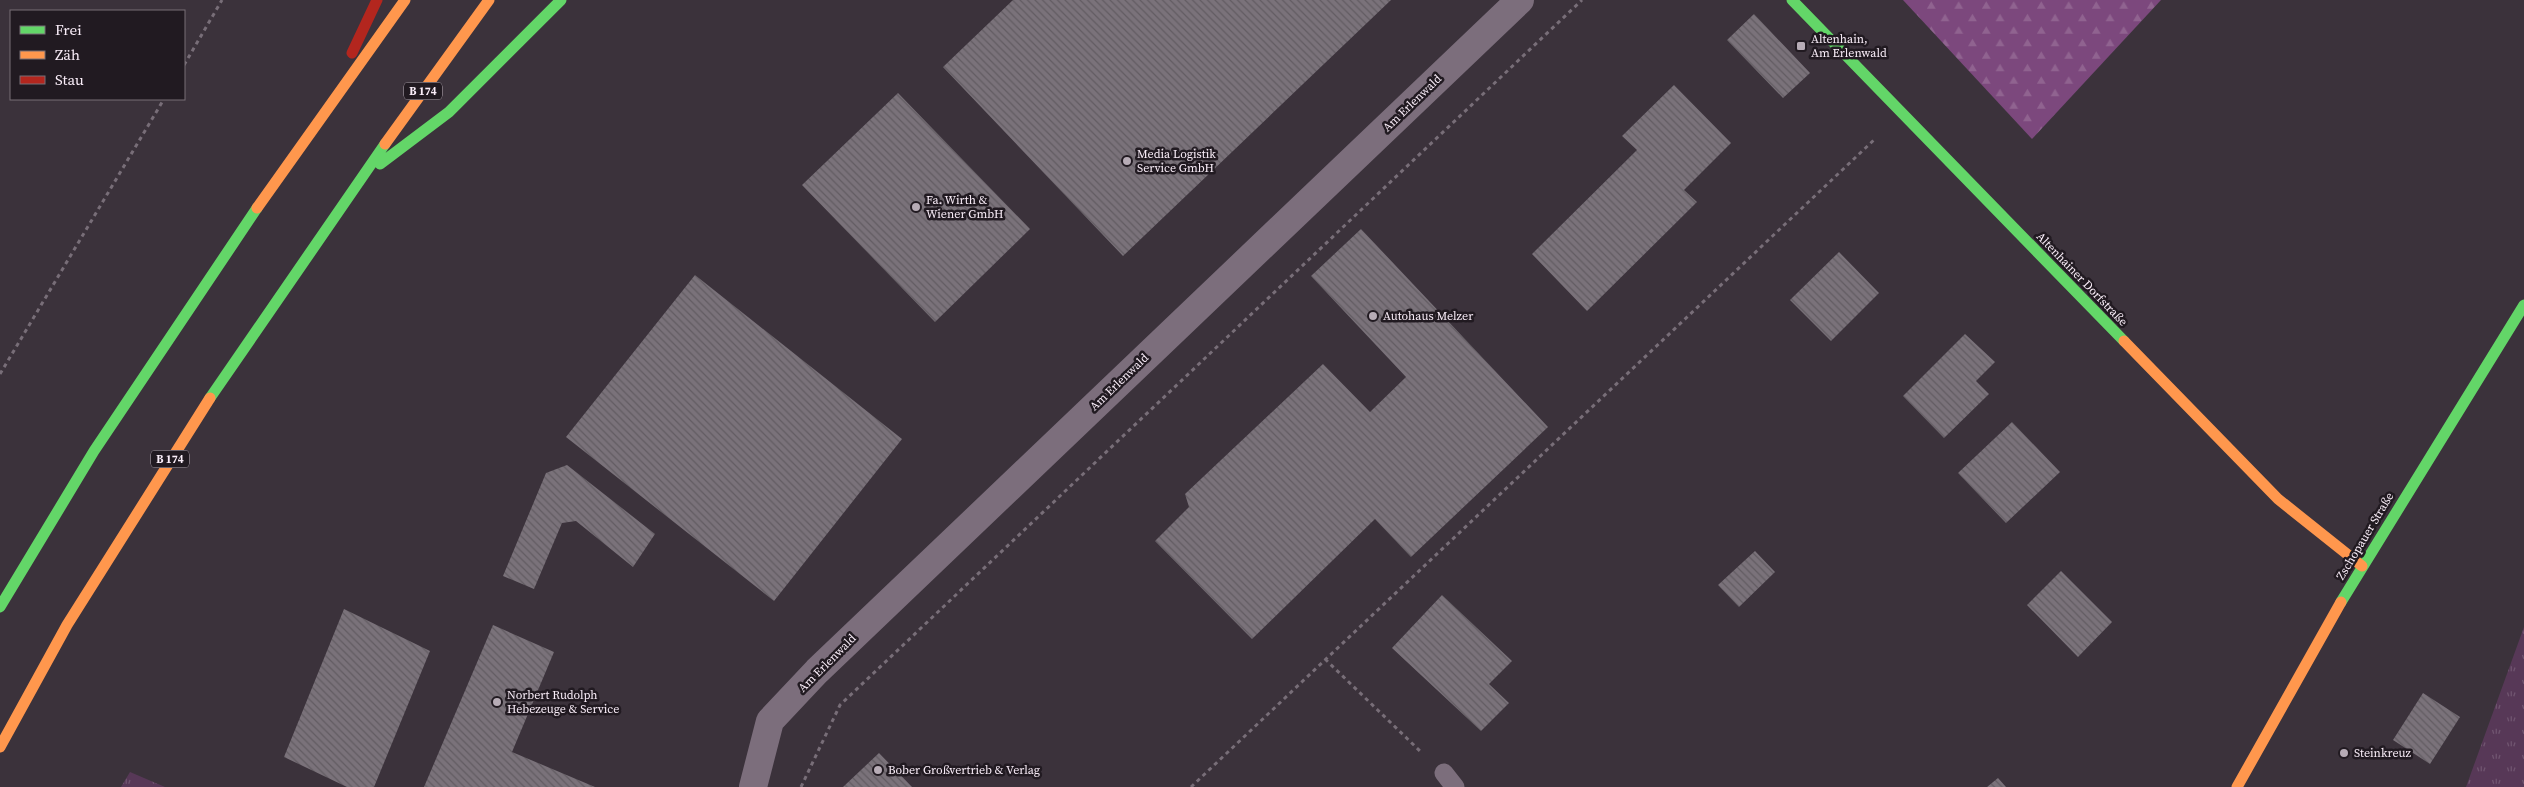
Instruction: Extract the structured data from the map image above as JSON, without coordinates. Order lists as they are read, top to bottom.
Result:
{
  "streets": {
    "main road": ["B 174", "Altenhainer Dorfstraße", "Zschopauer Straße"],
    "street": ["Am Erlenwald"]
  },
  "crossings": [
    ["Altenhainer Dorfstraße", "Zschopauer Straße"]
  ],
  "places": {
    "transit": ["Altenhain, Am Erlenwald"],
    "other": [
      "Media Logistik Service GmbH",
      "Fa. Wirth & Wiener GmbH",
      "Autohaus Melzer",
      "Norbert Rudolph Hebezeuge & Service",
      "Steinkreuz",
      "Bober Großvertrieb & Verlag"
    ]
  },
  "legend": ["Frei", "Zäh", "Stau"]
}
